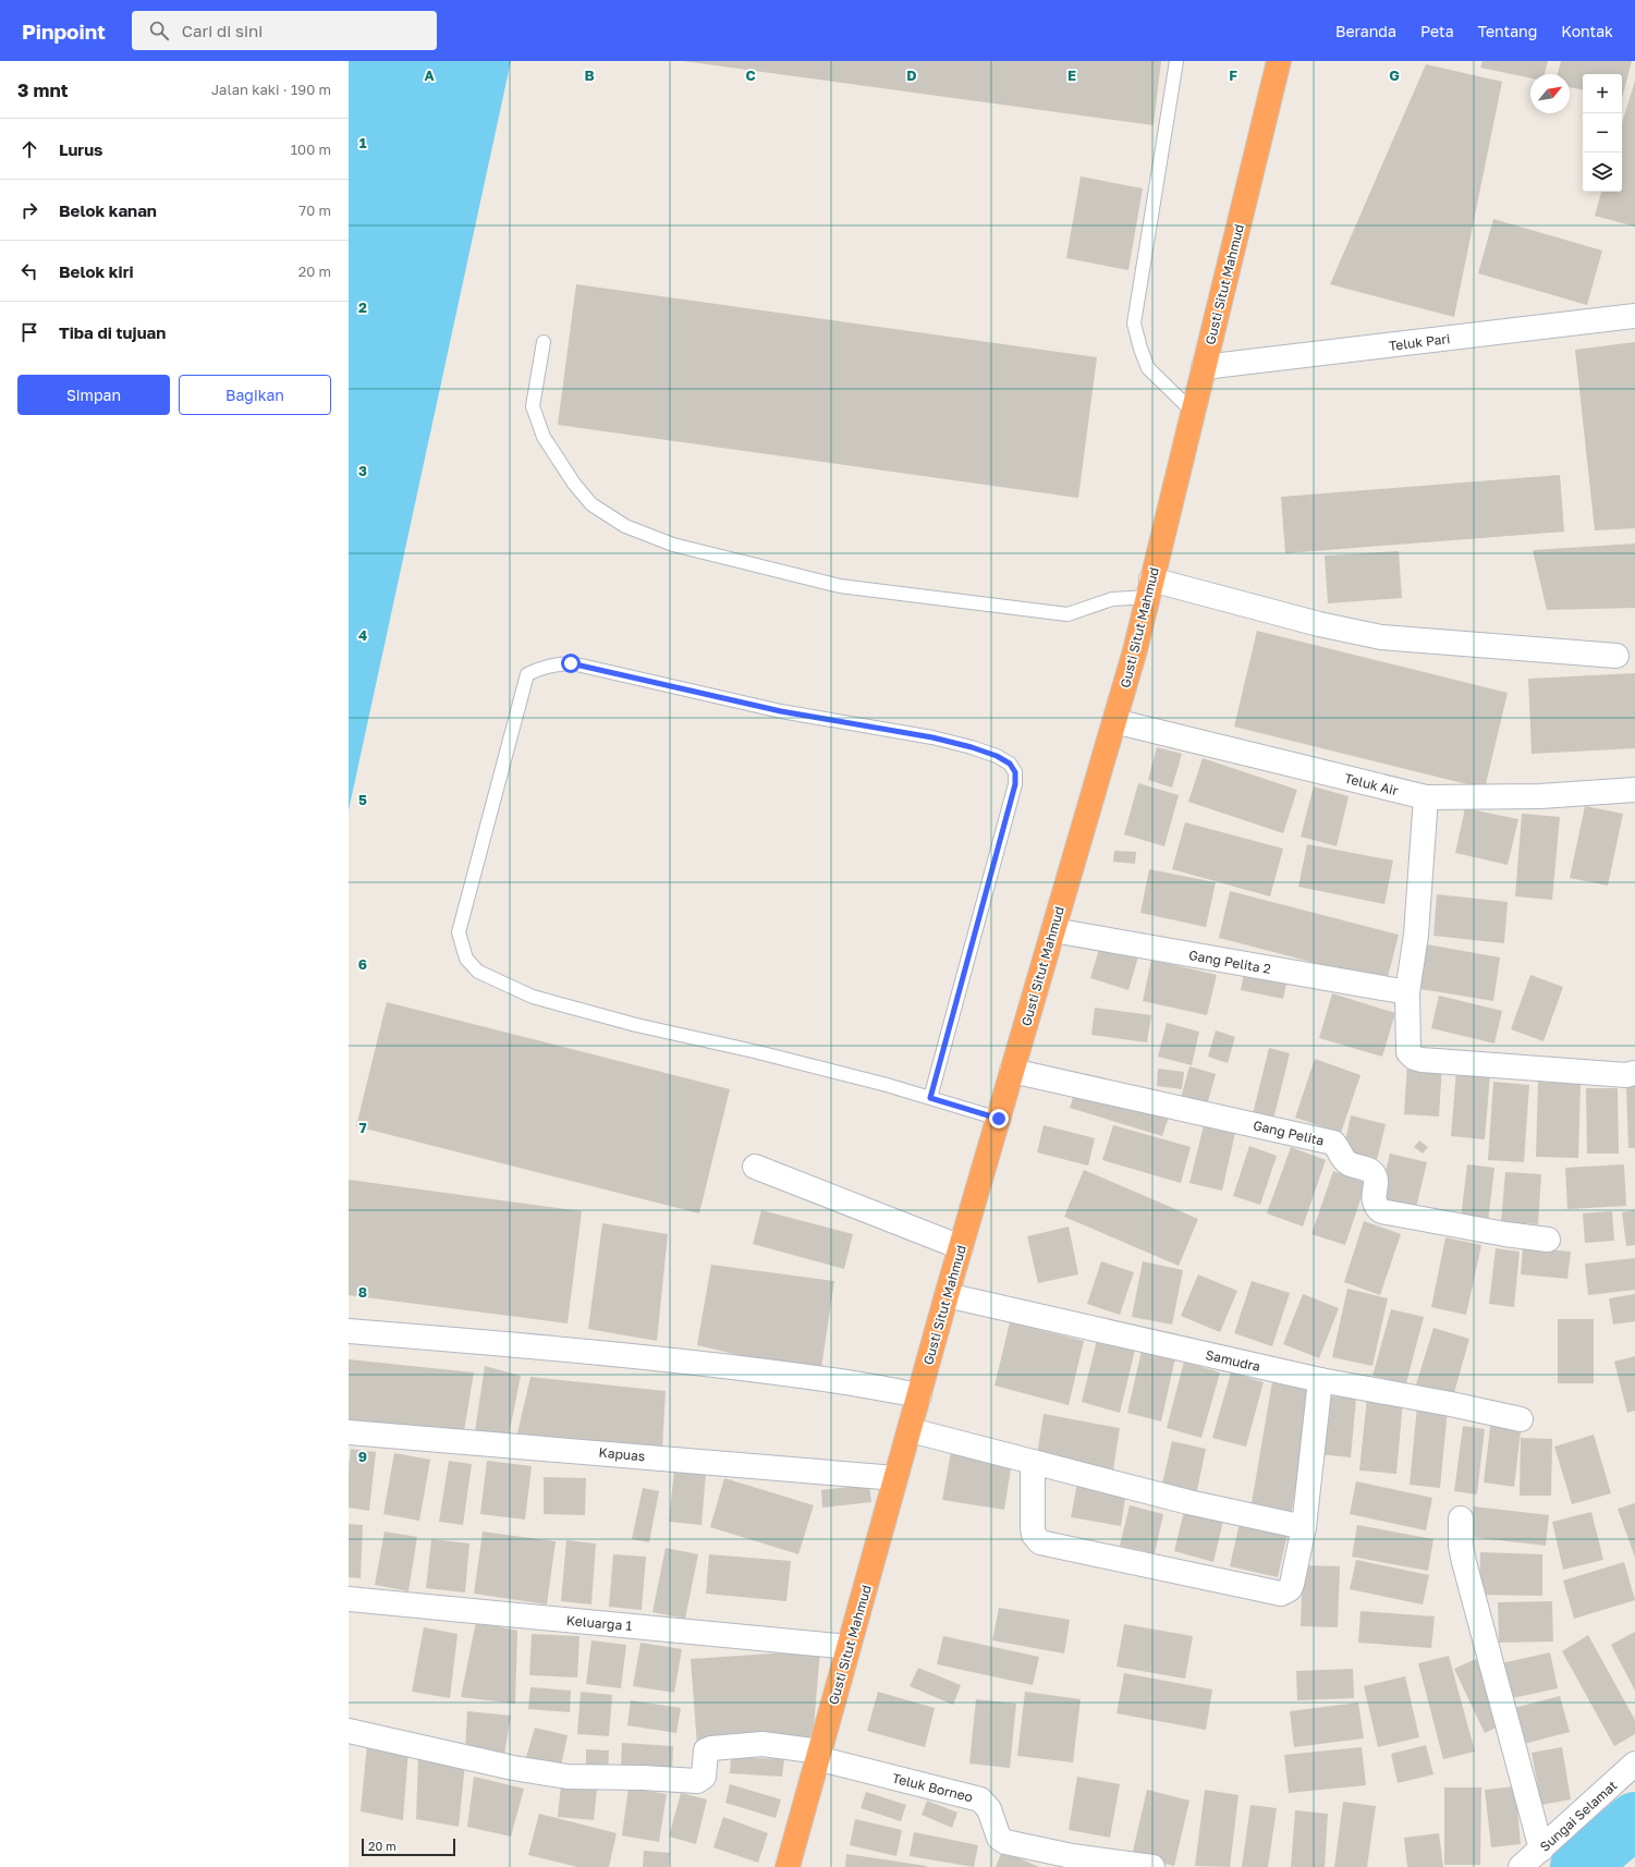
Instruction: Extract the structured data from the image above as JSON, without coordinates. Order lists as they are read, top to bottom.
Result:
{
  "streets": {
    "highway": ["Gusti Situt Mahmud"],
    "street": [
      "Teluk Pari",
      "Teluk Air",
      "Gang Pelita 2",
      "Gang Pelita",
      "Samudra",
      "Kapuas",
      "Keluarga 1",
      "Teluk Borneo",
      "Sungai Selamat"
    ]
  },
  "crossings": [
    ["Gusti Situt Mahmud", "Teluk Pari"],
    ["Gusti Situt Mahmud", "Teluk Air"],
    ["Gusti Situt Mahmud", "Gang Pelita 2"],
    ["Gusti Situt Mahmud", "Gang Pelita"],
    ["Gusti Situt Mahmud", "Samudra"],
    ["Gusti Situt Mahmud", "Kapuas"],
    ["Gusti Situt Mahmud", "Keluarga 1"],
    ["Gusti Situt Mahmud", "Teluk Borneo"]
  ],
  "scale_bar": "20 m",
  "north": "top right",
  "page": {
    "header": "Pinpoint",
    "search": "Cari di sini",
    "nav": [
      "Beranda",
      "Peta",
      "Tentang",
      "Kontak"
    ],
    "heading": ["3 mnt", "Jalan kaki · 190 m"],
    "map_buttons": ["+", "−"],
    "list": [
      ["Lurus", "100 m"],
      ["Belok kanan", "70 m"],
      ["Belok kiri", "20 m"],
      "Tiba di tujuan"
    ],
    "buttons": ["Simpan", "Bagikan"],
    "scale": "20 m"
  },
  "grid": {
    "columns": [
      "A",
      "B",
      "C",
      "D",
      "E",
      "F",
      "G"
    ],
    "rows": [
      "1",
      "2",
      "3",
      "4",
      "5",
      "6",
      "7",
      "8",
      "9"
    ]
  }
}
